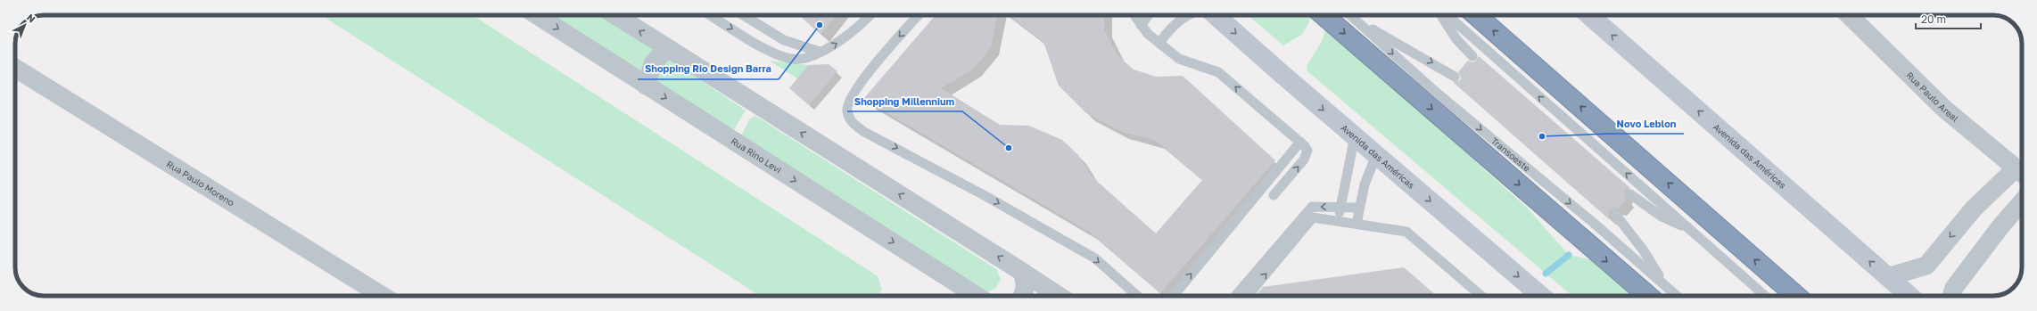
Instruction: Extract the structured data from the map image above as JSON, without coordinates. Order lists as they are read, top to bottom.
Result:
{
  "streets": {
    "main road": ["Avenida das Américas"],
    "street": ["Rua Paulo Areal", "Rua Rino Levi", "Rua Paulo Moreno"],
    "lane": ["Transoeste"]
  },
  "places": ["Shopping Rio Design Barra", "Novo Leblon", "Shopping Millennium"],
  "scale_bar": "20 m",
  "north": "top right"
}
